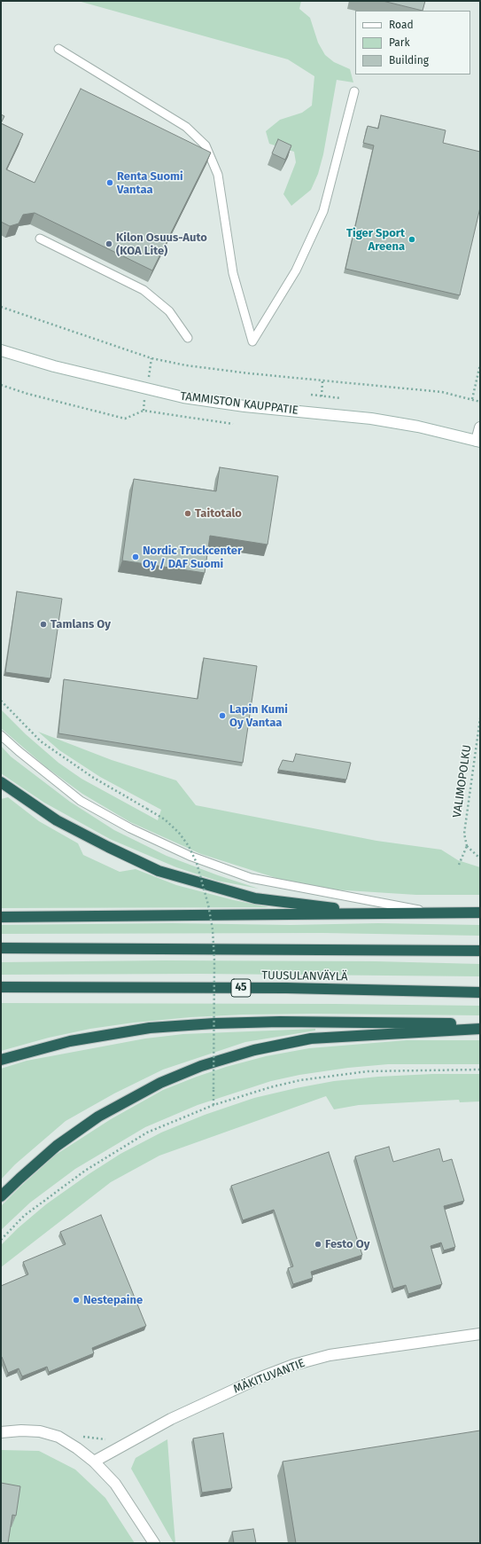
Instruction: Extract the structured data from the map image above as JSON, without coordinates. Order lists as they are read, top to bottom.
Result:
{
  "streets": {
    "highway": ["TUUSULANVÄYLÄ", "45"],
    "street": ["TAMMISTON KAUPPATIE", "MÄKITUVANTIE"],
    "path": ["VALIMOPOLKU"]
  },
  "places": [
    "Renta Suomi Vantaa",
    "Tiger Sport Areena",
    "Kilon Osuus-Auto (KOA Lite)",
    "Taitotalo",
    "Nordic Truckcenter Oy / DAF Suomi",
    "Tamlans Oy",
    "Lapin Kumi Oy Vantaa",
    "Festo Oy",
    "Nestepaine"
  ],
  "legend": ["Road", "Park", "Building"]
}
